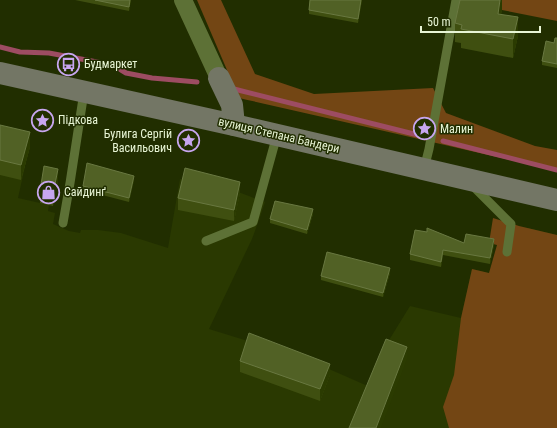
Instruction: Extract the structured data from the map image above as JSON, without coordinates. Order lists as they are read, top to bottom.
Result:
{
  "streets": {
    "street": ["вулиця Степана Бандери"]
  },
  "places": {
    "bus stop": ["Будмаркет"],
    "place": ["Підкова", "Малин", "Булига Сергій Васильович"],
    "shop": ["Сайдинґ"]
  },
  "scale_bar": "50 m"
}
